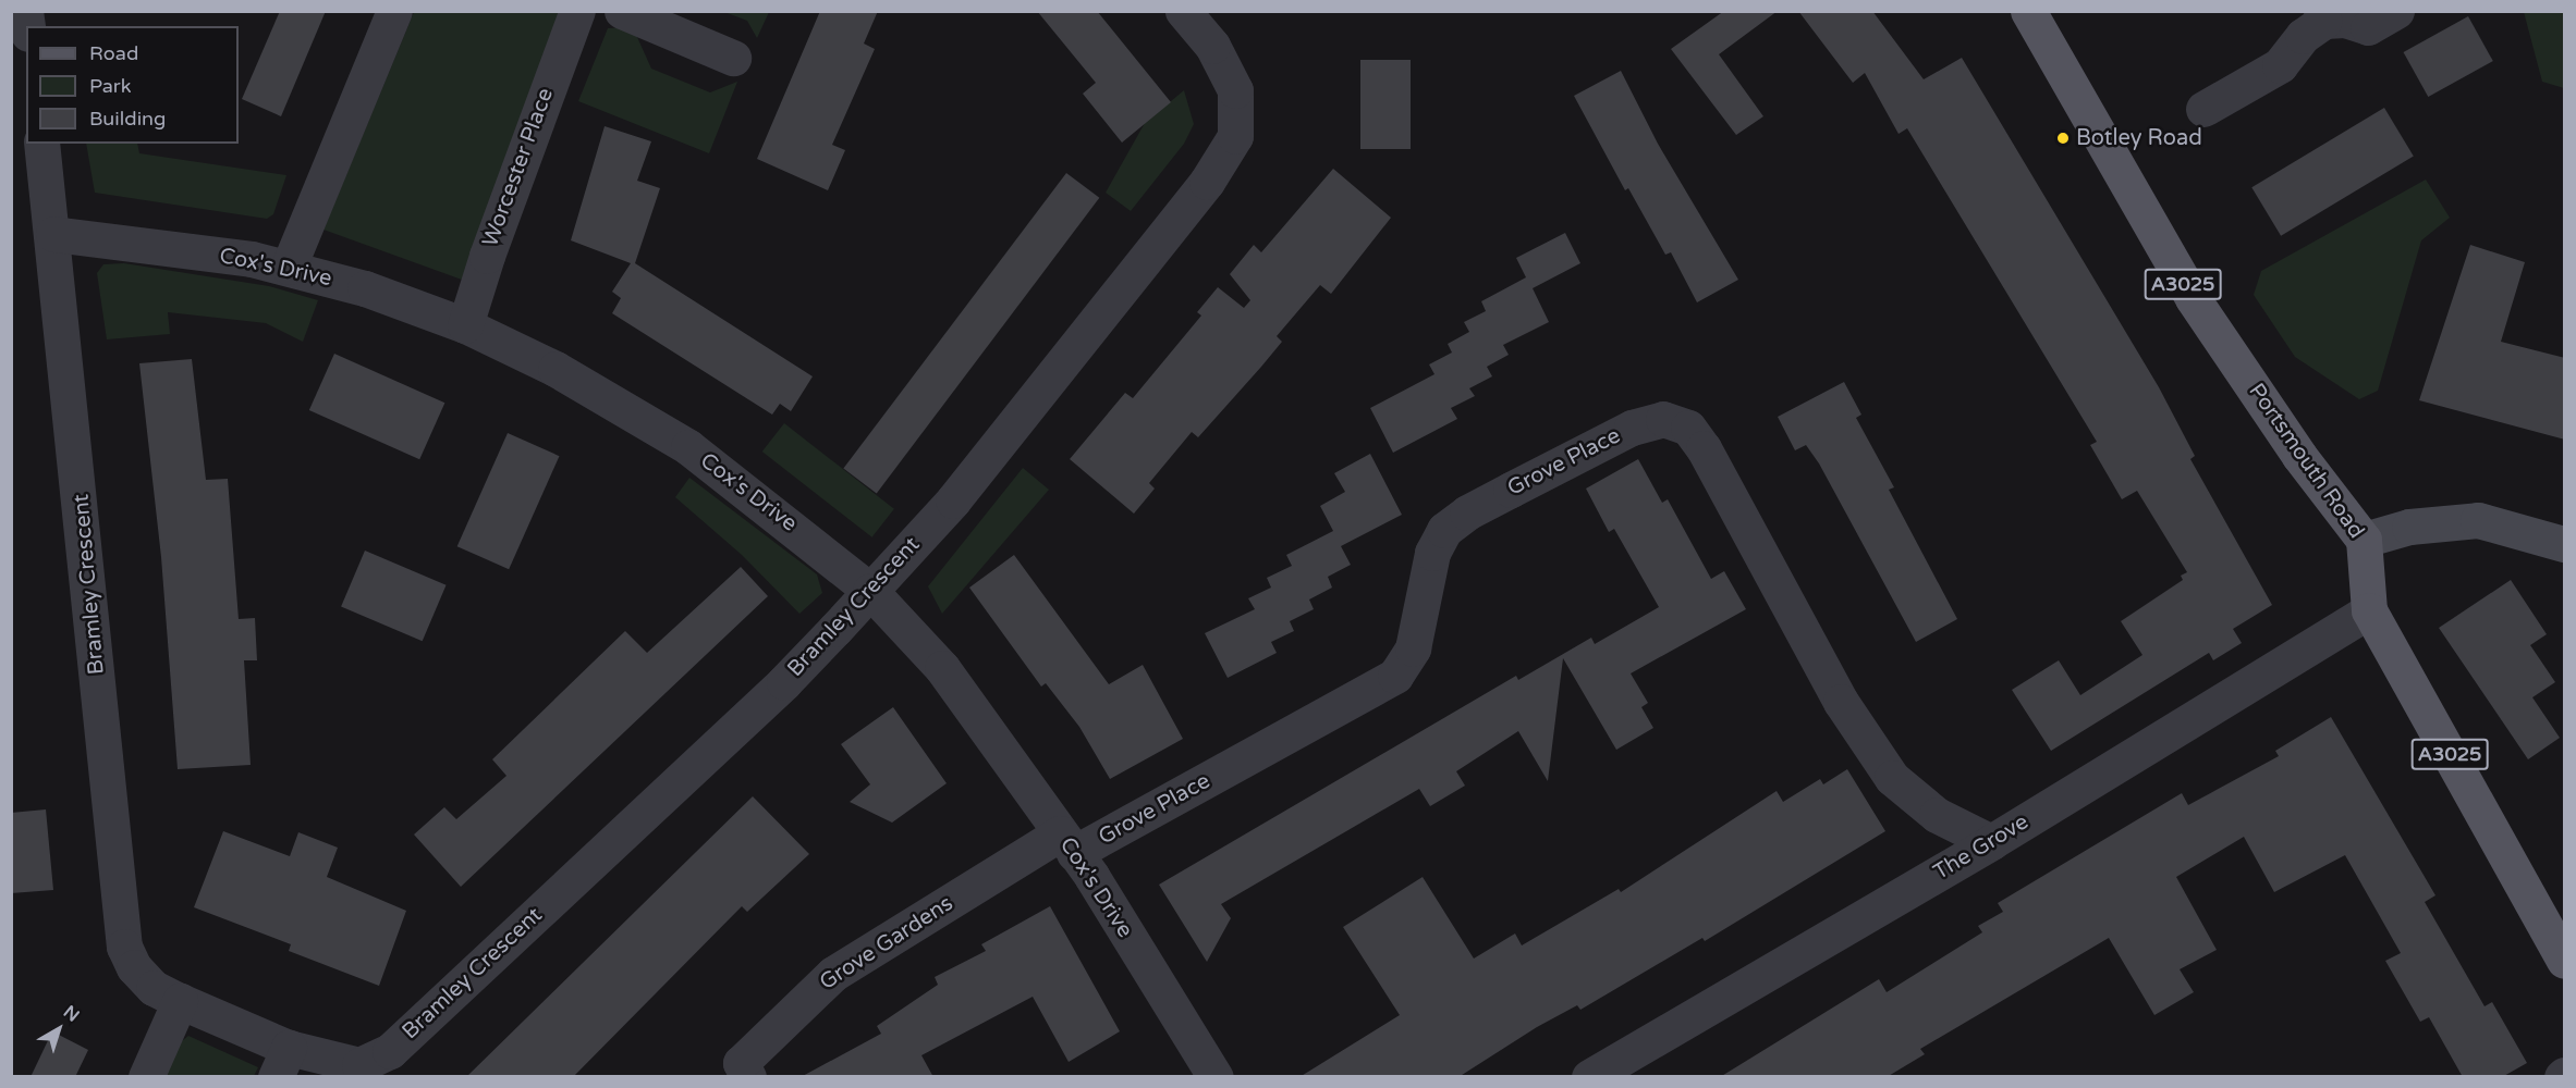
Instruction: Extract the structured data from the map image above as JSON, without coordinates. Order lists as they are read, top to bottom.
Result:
{
  "streets": {
    "main road": ["A3025", "Portsmouth Road"],
    "street": [
      "Worcester Place",
      "Cox's Drive",
      "Grove Place",
      "Bramley Crescent",
      "The Grove",
      "Grove Gardens"
    ]
  },
  "crossings": [
    ["Worcester Place", "Cox's Drive"],
    ["Cox's Drive", "Grove Place"],
    ["Cox's Drive", "Bramley Crescent"],
    ["Cox's Drive", "Grove Gardens"],
    ["Portsmouth Road", "The Grove"],
    ["Grove Place", "The Grove"],
    ["Grove Place", "Grove Gardens"]
  ],
  "places": ["Botley Road"],
  "legend": ["Road", "Park", "Building"],
  "north": "top right"
}
